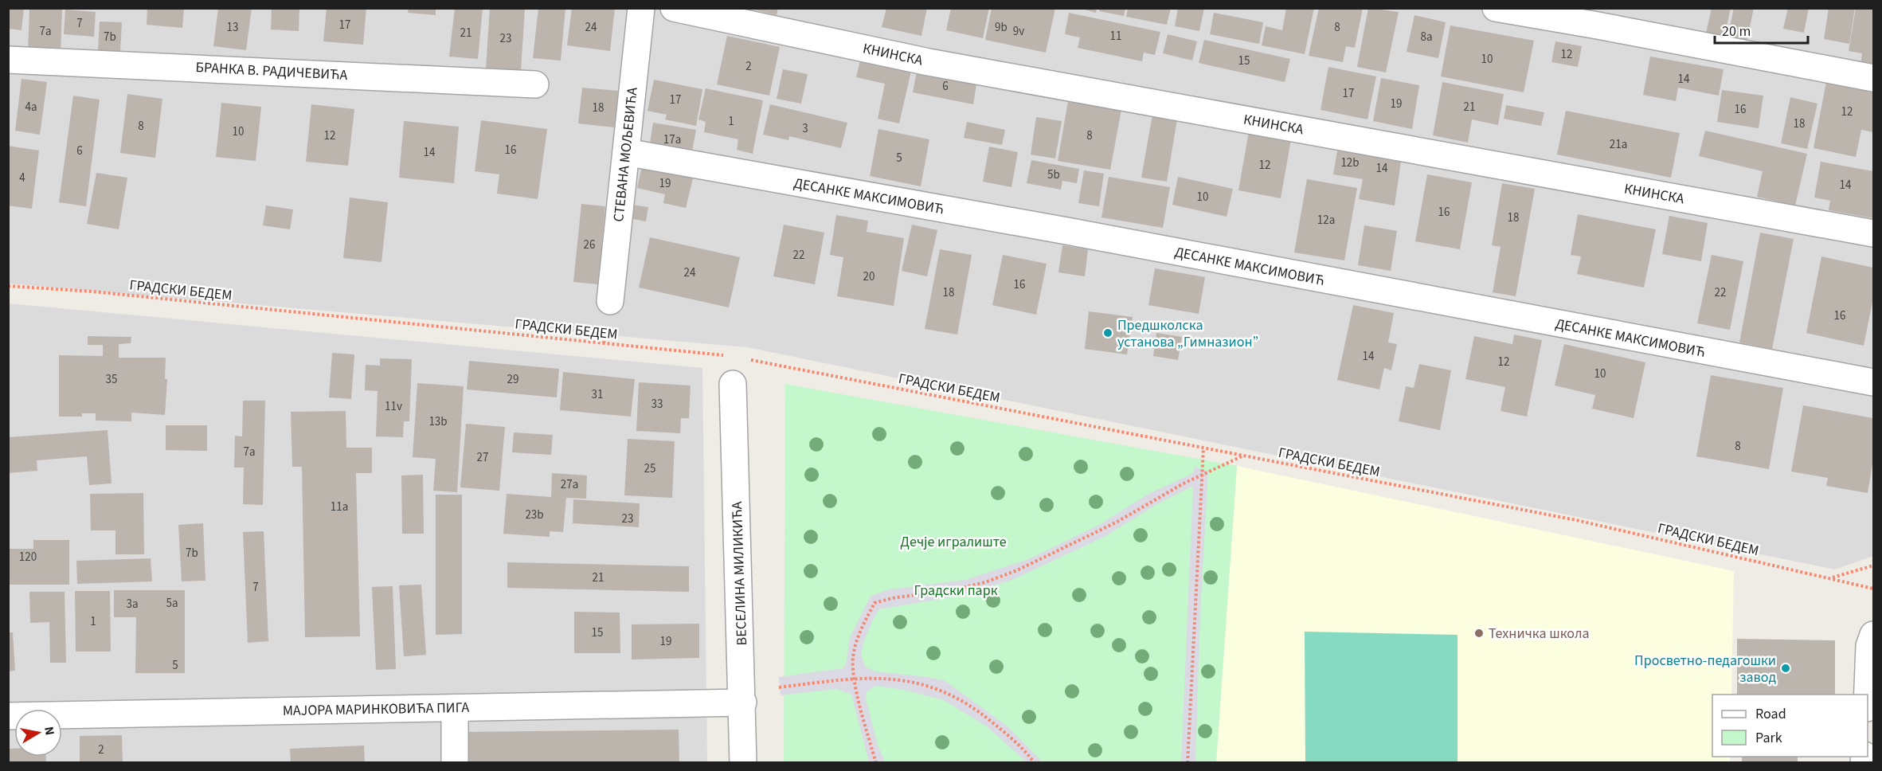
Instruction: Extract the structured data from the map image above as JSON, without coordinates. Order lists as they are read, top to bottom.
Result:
{
  "streets": {
    "street": [
      "КНИНСКА",
      "БРАНКА В. РАДИЧЕВИЋА",
      "СТЕВАНА МОЉЕВИЋА",
      "ДЕСАНКЕ МАКСИМОВИЋ",
      "ВЕСЕЛИНА МИЛИКИЋА",
      "МАЈОРА МАРИНКОВИЋА ПИГА"
    ],
    "path": ["ГРАДСКИ БЕДЕМ"]
  },
  "crossings": [
    ["СТЕВАНА МОЉЕВИЋА", "ДЕСАНКЕ МАКСИМОВИЋ"],
    ["ВЕСЕЛИНА МИЛИКИЋА", "МАЈОРА МАРИНКОВИЋА ПИГА"]
  ],
  "parks": ["Дечје игралиште", "Градски парк"],
  "places": ["Предшколска установа „Гимназион”", "Техничка школа", "Просветно-педагошки завод"],
  "house_numbers": [
    "7",
    "17",
    "13",
    "24",
    "9b",
    "8",
    "7a",
    "9v",
    "21",
    "11",
    "7b",
    "8a",
    "23",
    "12",
    "10",
    "15",
    "2",
    "14",
    "6",
    "17",
    "17",
    "19",
    "4a",
    "21",
    "18",
    "16",
    "12",
    "1",
    "18",
    "8",
    "3",
    "10",
    "12",
    "8",
    "17a",
    "21a",
    "16",
    "6",
    "14",
    "5",
    "12b",
    "12",
    "14",
    "5b",
    "4",
    "19",
    "14",
    "10",
    "16",
    "18",
    "12a",
    "26",
    "22",
    "24",
    "20",
    "16",
    "18",
    "22",
    "16",
    "14",
    "12",
    "10",
    "35",
    "29",
    "31",
    "33",
    "11v",
    "13b",
    "8",
    "7a",
    "27",
    "25",
    "27a",
    "11a",
    "23b",
    "23",
    "7b",
    "120",
    "21",
    "7",
    "5a",
    "3a",
    "1",
    "15",
    "19",
    "5",
    "2"
  ],
  "legend": ["Road", "Park"],
  "scale_bar": "20 m",
  "north": "right"
}
